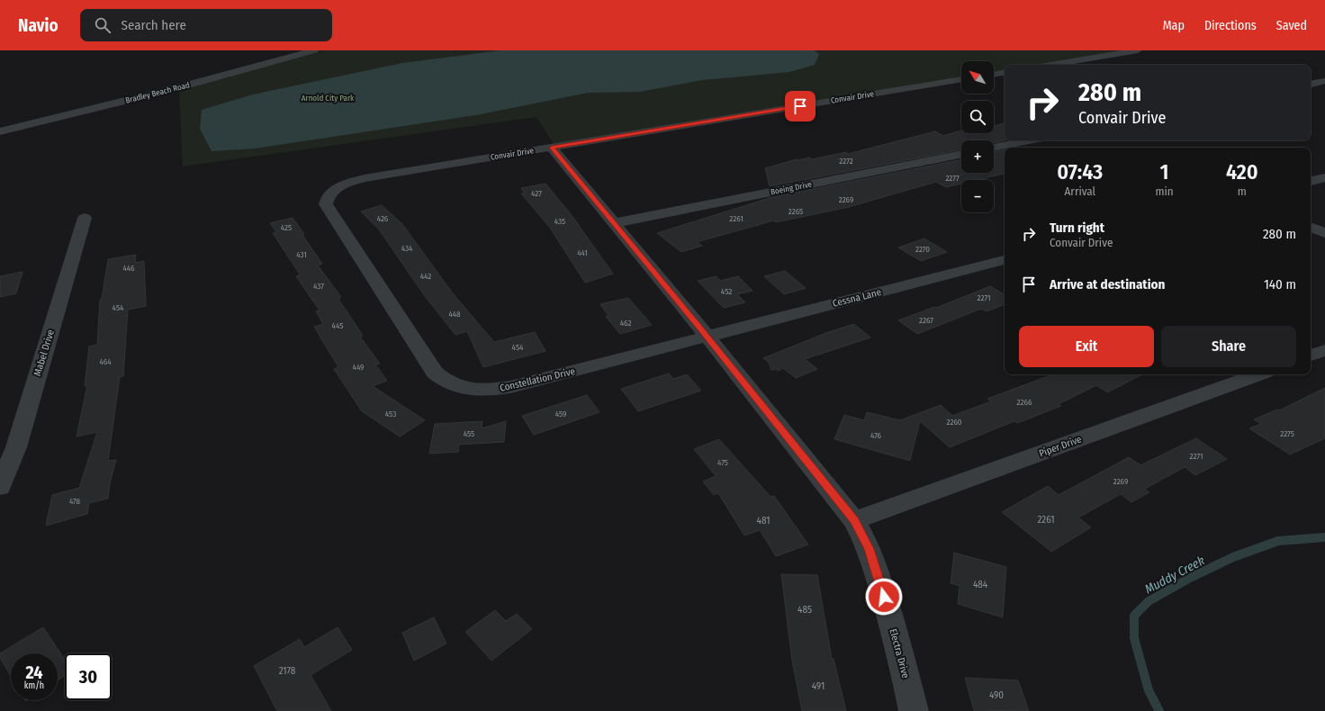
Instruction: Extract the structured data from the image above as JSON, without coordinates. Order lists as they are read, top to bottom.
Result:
{
  "streets": {
    "street": [
      "Bradley Beach Road",
      "Convair Drive",
      "Boeing Drive",
      "Cessna Lane",
      "Mabel Drive",
      "Constellation Drive",
      "Piper Drive",
      "Electra Drive"
    ]
  },
  "crossings": [
    ["Convair Drive", "Constellation Drive"],
    ["Convair Drive", "Electra Drive"],
    ["Boeing Drive", "Electra Drive"],
    ["Cessna Lane", "Constellation Drive"],
    ["Cessna Lane", "Electra Drive"],
    ["Constellation Drive", "Electra Drive"],
    ["Piper Drive", "Electra Drive"]
  ],
  "water": ["Muddy Creek"],
  "parks": ["Arnold City Park"],
  "house_numbers": [
    "2272",
    "2277",
    "427",
    "2269",
    "2265",
    "426",
    "2261",
    "435",
    "425",
    "434",
    "2270",
    "441",
    "431",
    "446",
    "442",
    "437",
    "452",
    "2271",
    "454",
    "448",
    "2267",
    "462",
    "445",
    "454",
    "464",
    "449",
    "2266",
    "453",
    "459",
    "2260",
    "455",
    "2275",
    "476",
    "2271",
    "475",
    "2269",
    "478",
    "2261",
    "481",
    "484",
    "485",
    "2178",
    "491",
    "490"
  ],
  "north": "top left",
  "page": {
    "header": "Navio",
    "search": "Search here",
    "nav": ["Map", "Directions", "Saved"],
    "map_buttons": ["+", "−"],
    "turn": ["280 m", "Convair Drive"],
    "eta": [
      "07:43",
      "Arrival",
      "1",
      "min",
      "420",
      "m"
    ],
    "list": [
      {
        "name": "Turn right",
        "note": "Convair Drive",
        "value": "280 m"
      },
      {
        "name": "Arrive at destination",
        "value": "140 m"
      }
    ],
    "buttons": ["Exit", "Share"],
    "speed": "24 km/h",
    "limit": "30"
  }
}
